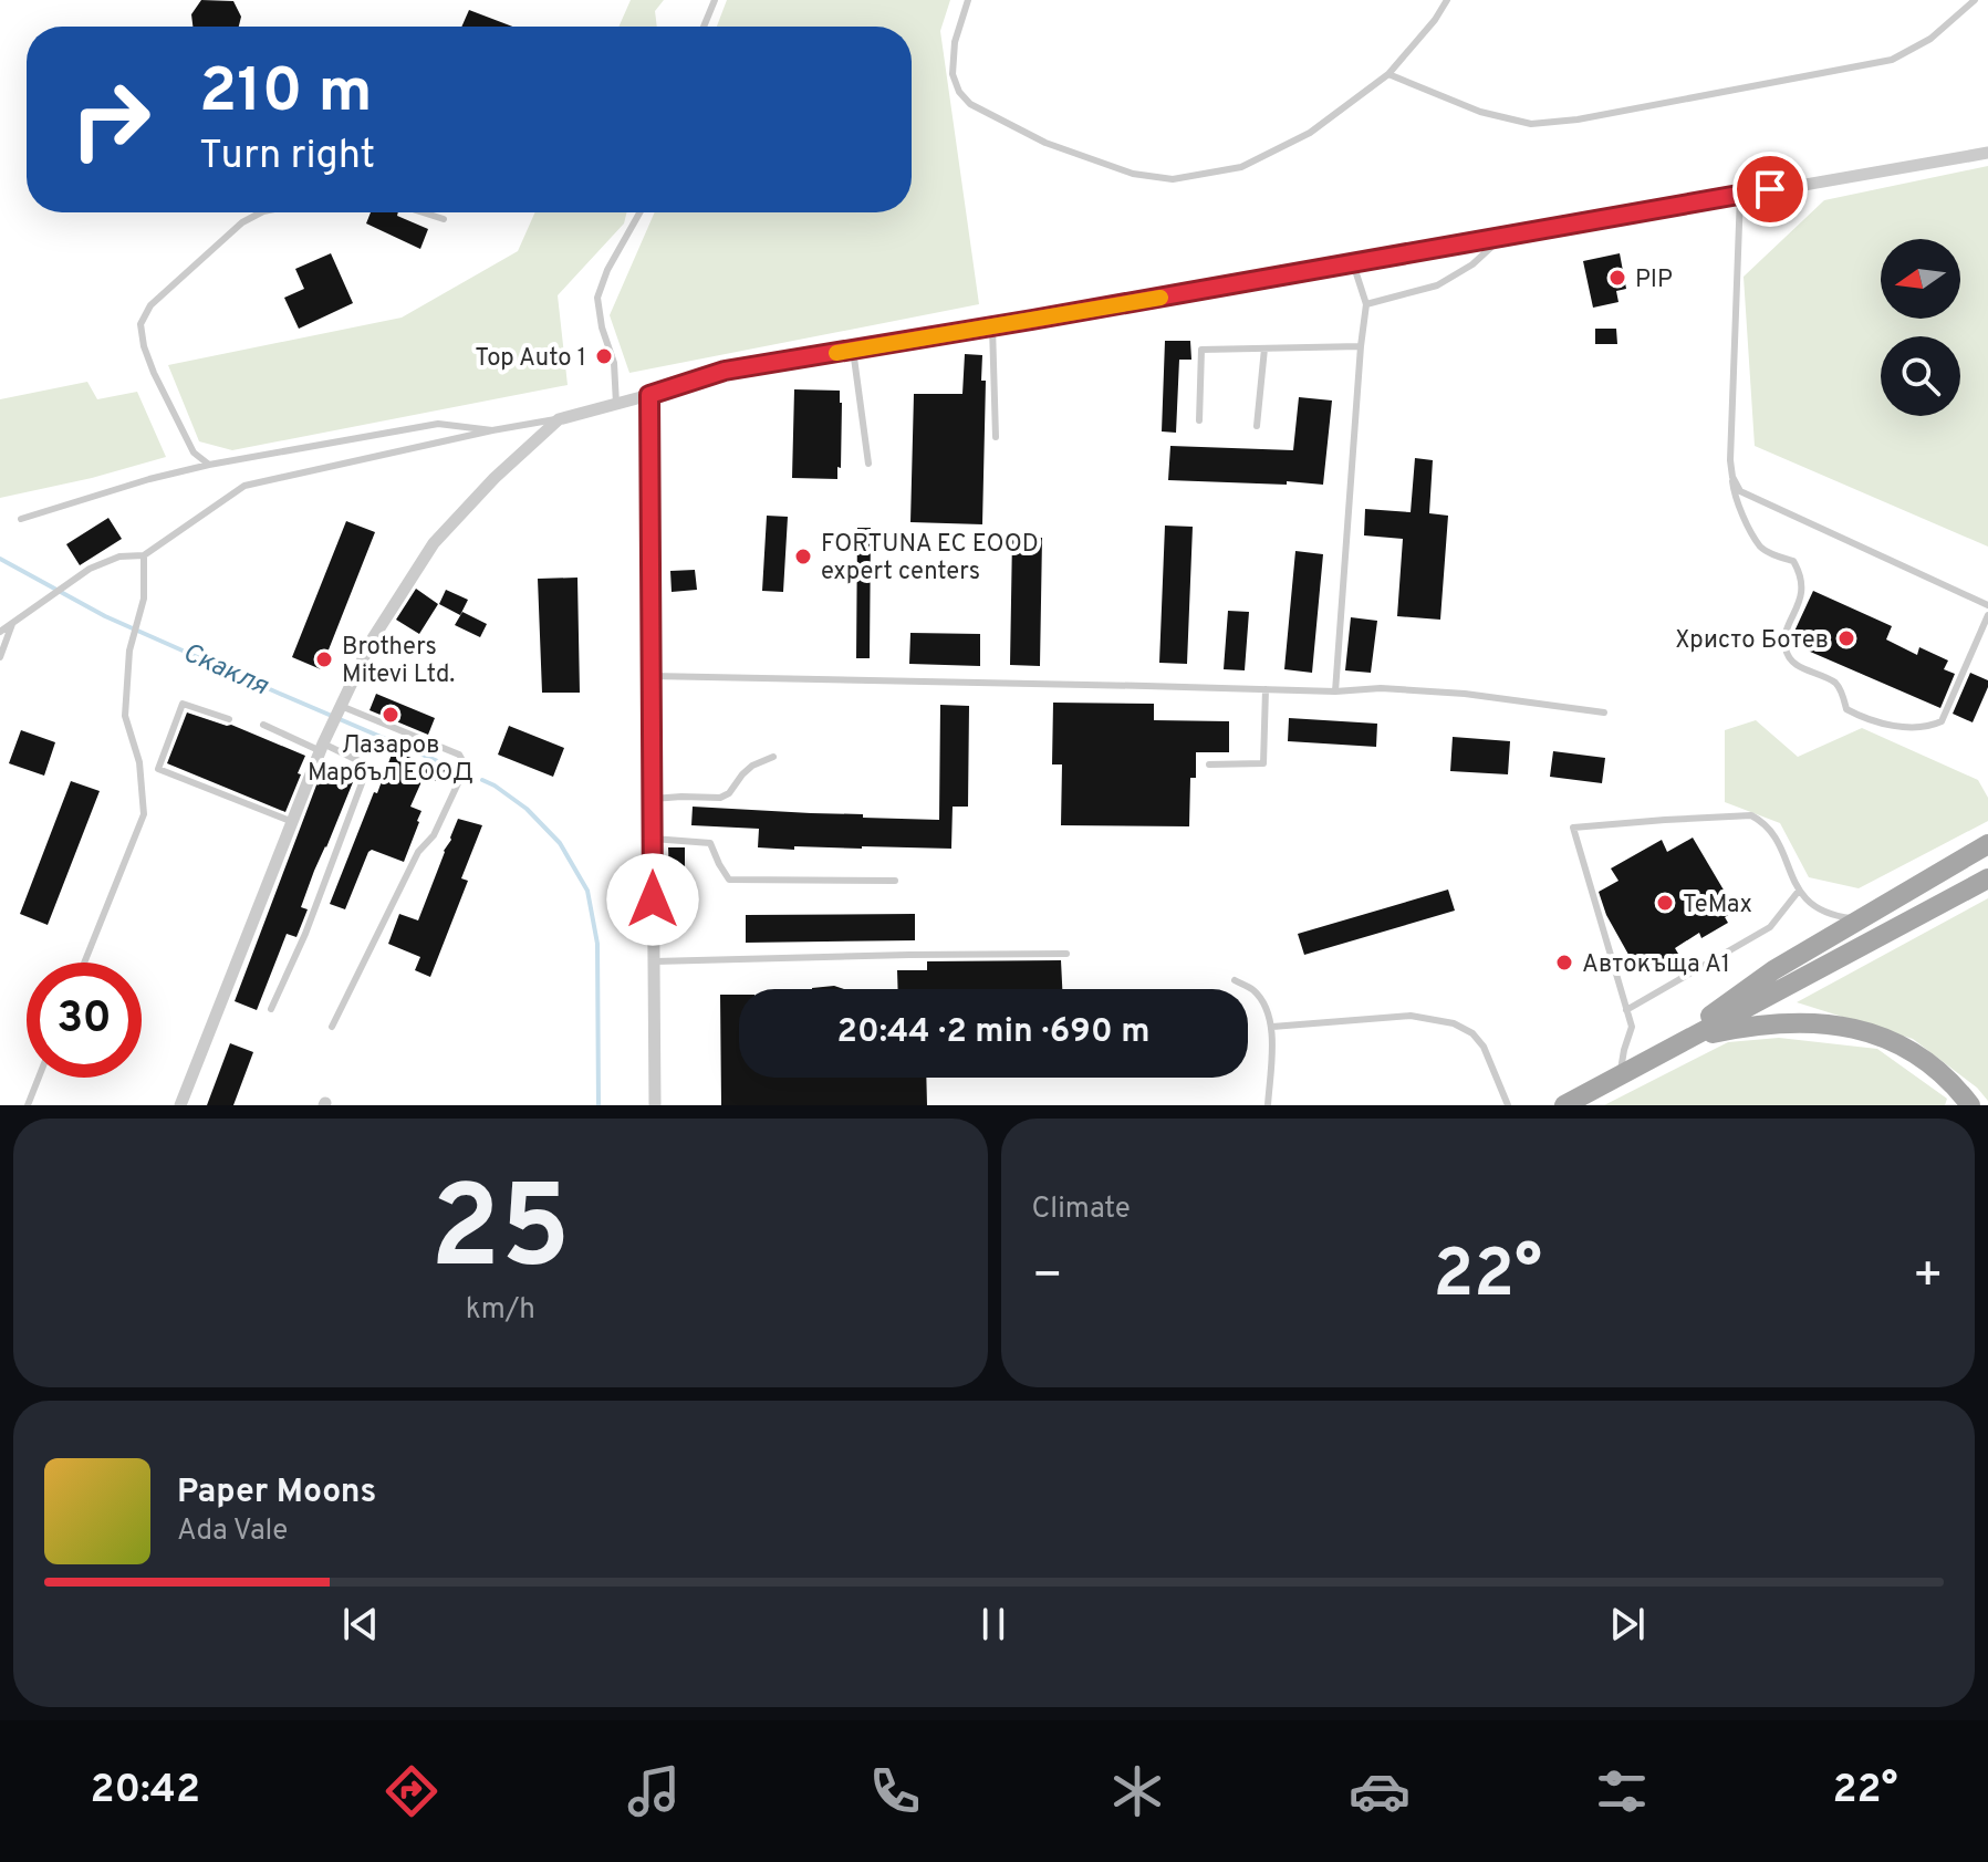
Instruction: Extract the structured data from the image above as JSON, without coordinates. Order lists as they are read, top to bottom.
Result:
{
  "water": ["Скакля"],
  "places": [
    "PIP",
    "Top Auto 1",
    "FORTUNA EC EOOD expert centers",
    "Христо Ботев",
    "Brothers Mitevi Ltd.",
    "Лазаров Марбъл ЕООД",
    "TeMax",
    "Автокъща А1"
  ],
  "north": "left",
  "page": {
    "turn": ["210 m", "Turn right"],
    "limit": "30",
    "trip": "20:44 · 2 min · 690 m",
    "tile": [
      ["25", "km/h"],
      "Climate"
    ],
    "heat": ["−", "22°", "+"],
    "song": ["Paper Moons", "Ada Vale"],
    "tabs": ["20:42", "22°"]
  }
}
